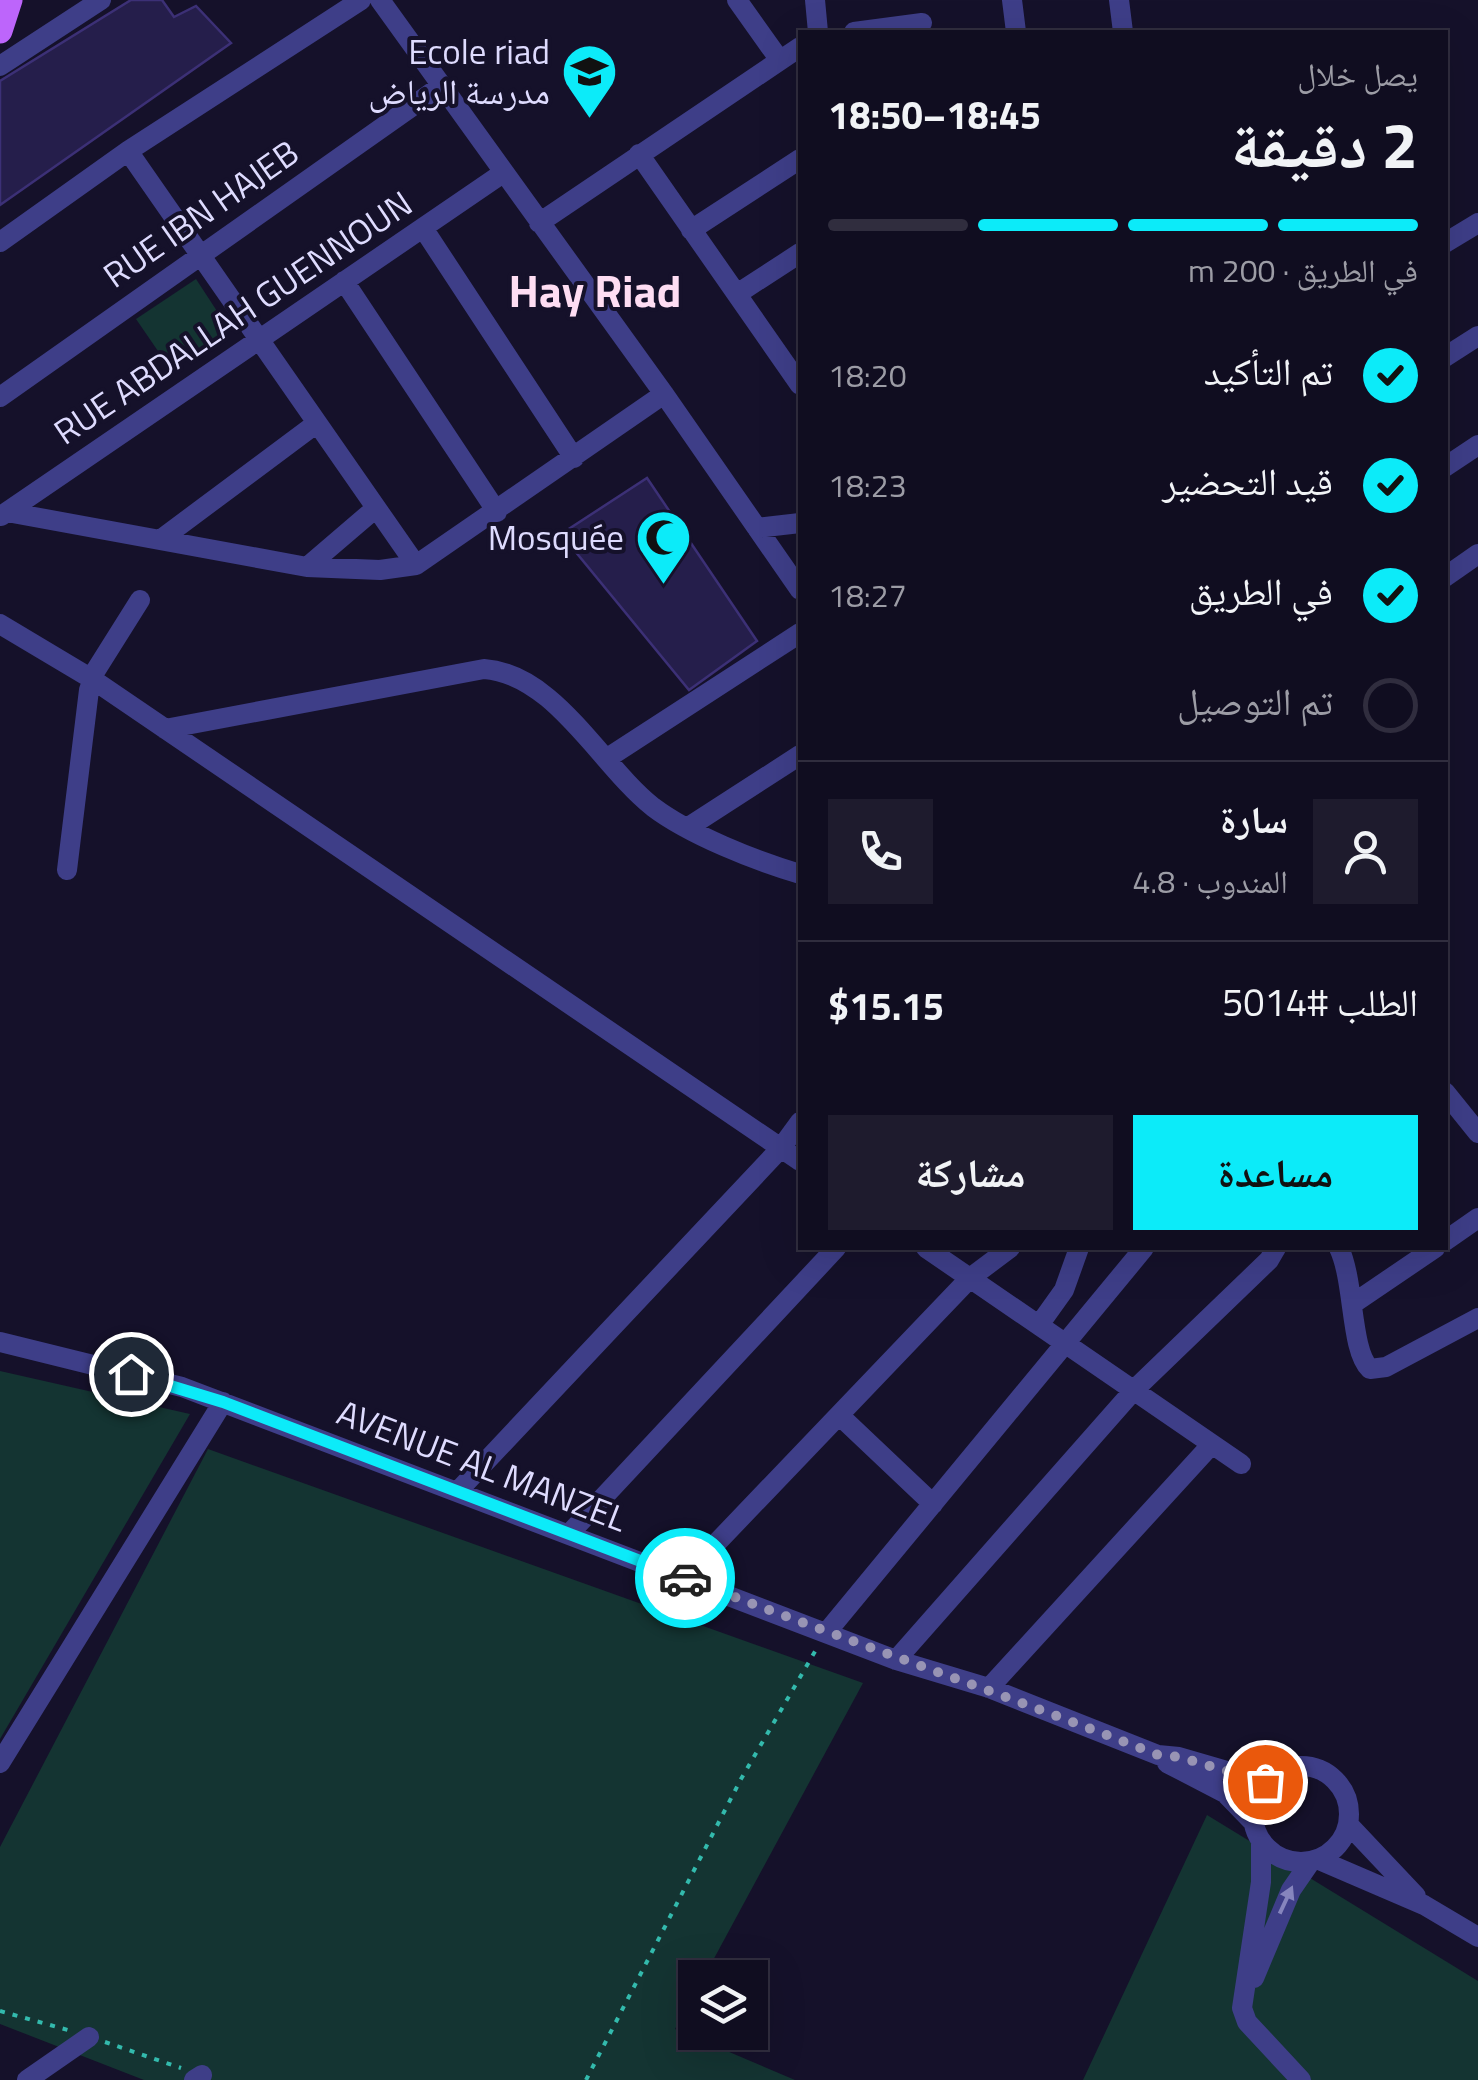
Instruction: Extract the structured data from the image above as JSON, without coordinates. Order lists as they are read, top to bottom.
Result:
{
  "streets": {
    "street": ["RUE IBN HAJEB", "RUE ABDALLAH GUENNOUN", "AVENUE AL MANZEL"]
  },
  "districts": ["Hay Riad"],
  "places": {
    "school or university": ["Ecole riad مدرسة الرياض"],
    "mosque": ["Mosquée"]
  },
  "page": {
    "heading": ["2 دقيقة", "يصل خلال", "18:45–18:50"],
    "panel": [
      "سارة",
      "المندوب · 4.8",
      "الطلب #5014",
      "$15.15"
    ],
    "bar": "في الطريق · 200 m",
    "list": [
      ["تم التأكيد", "18:20"],
      ["قيد التحضير", "18:23"],
      ["في الطريق", "18:27"],
      "تم التوصيل"
    ],
    "buttons": ["مساعدة", "مشاركة"]
  }
}
